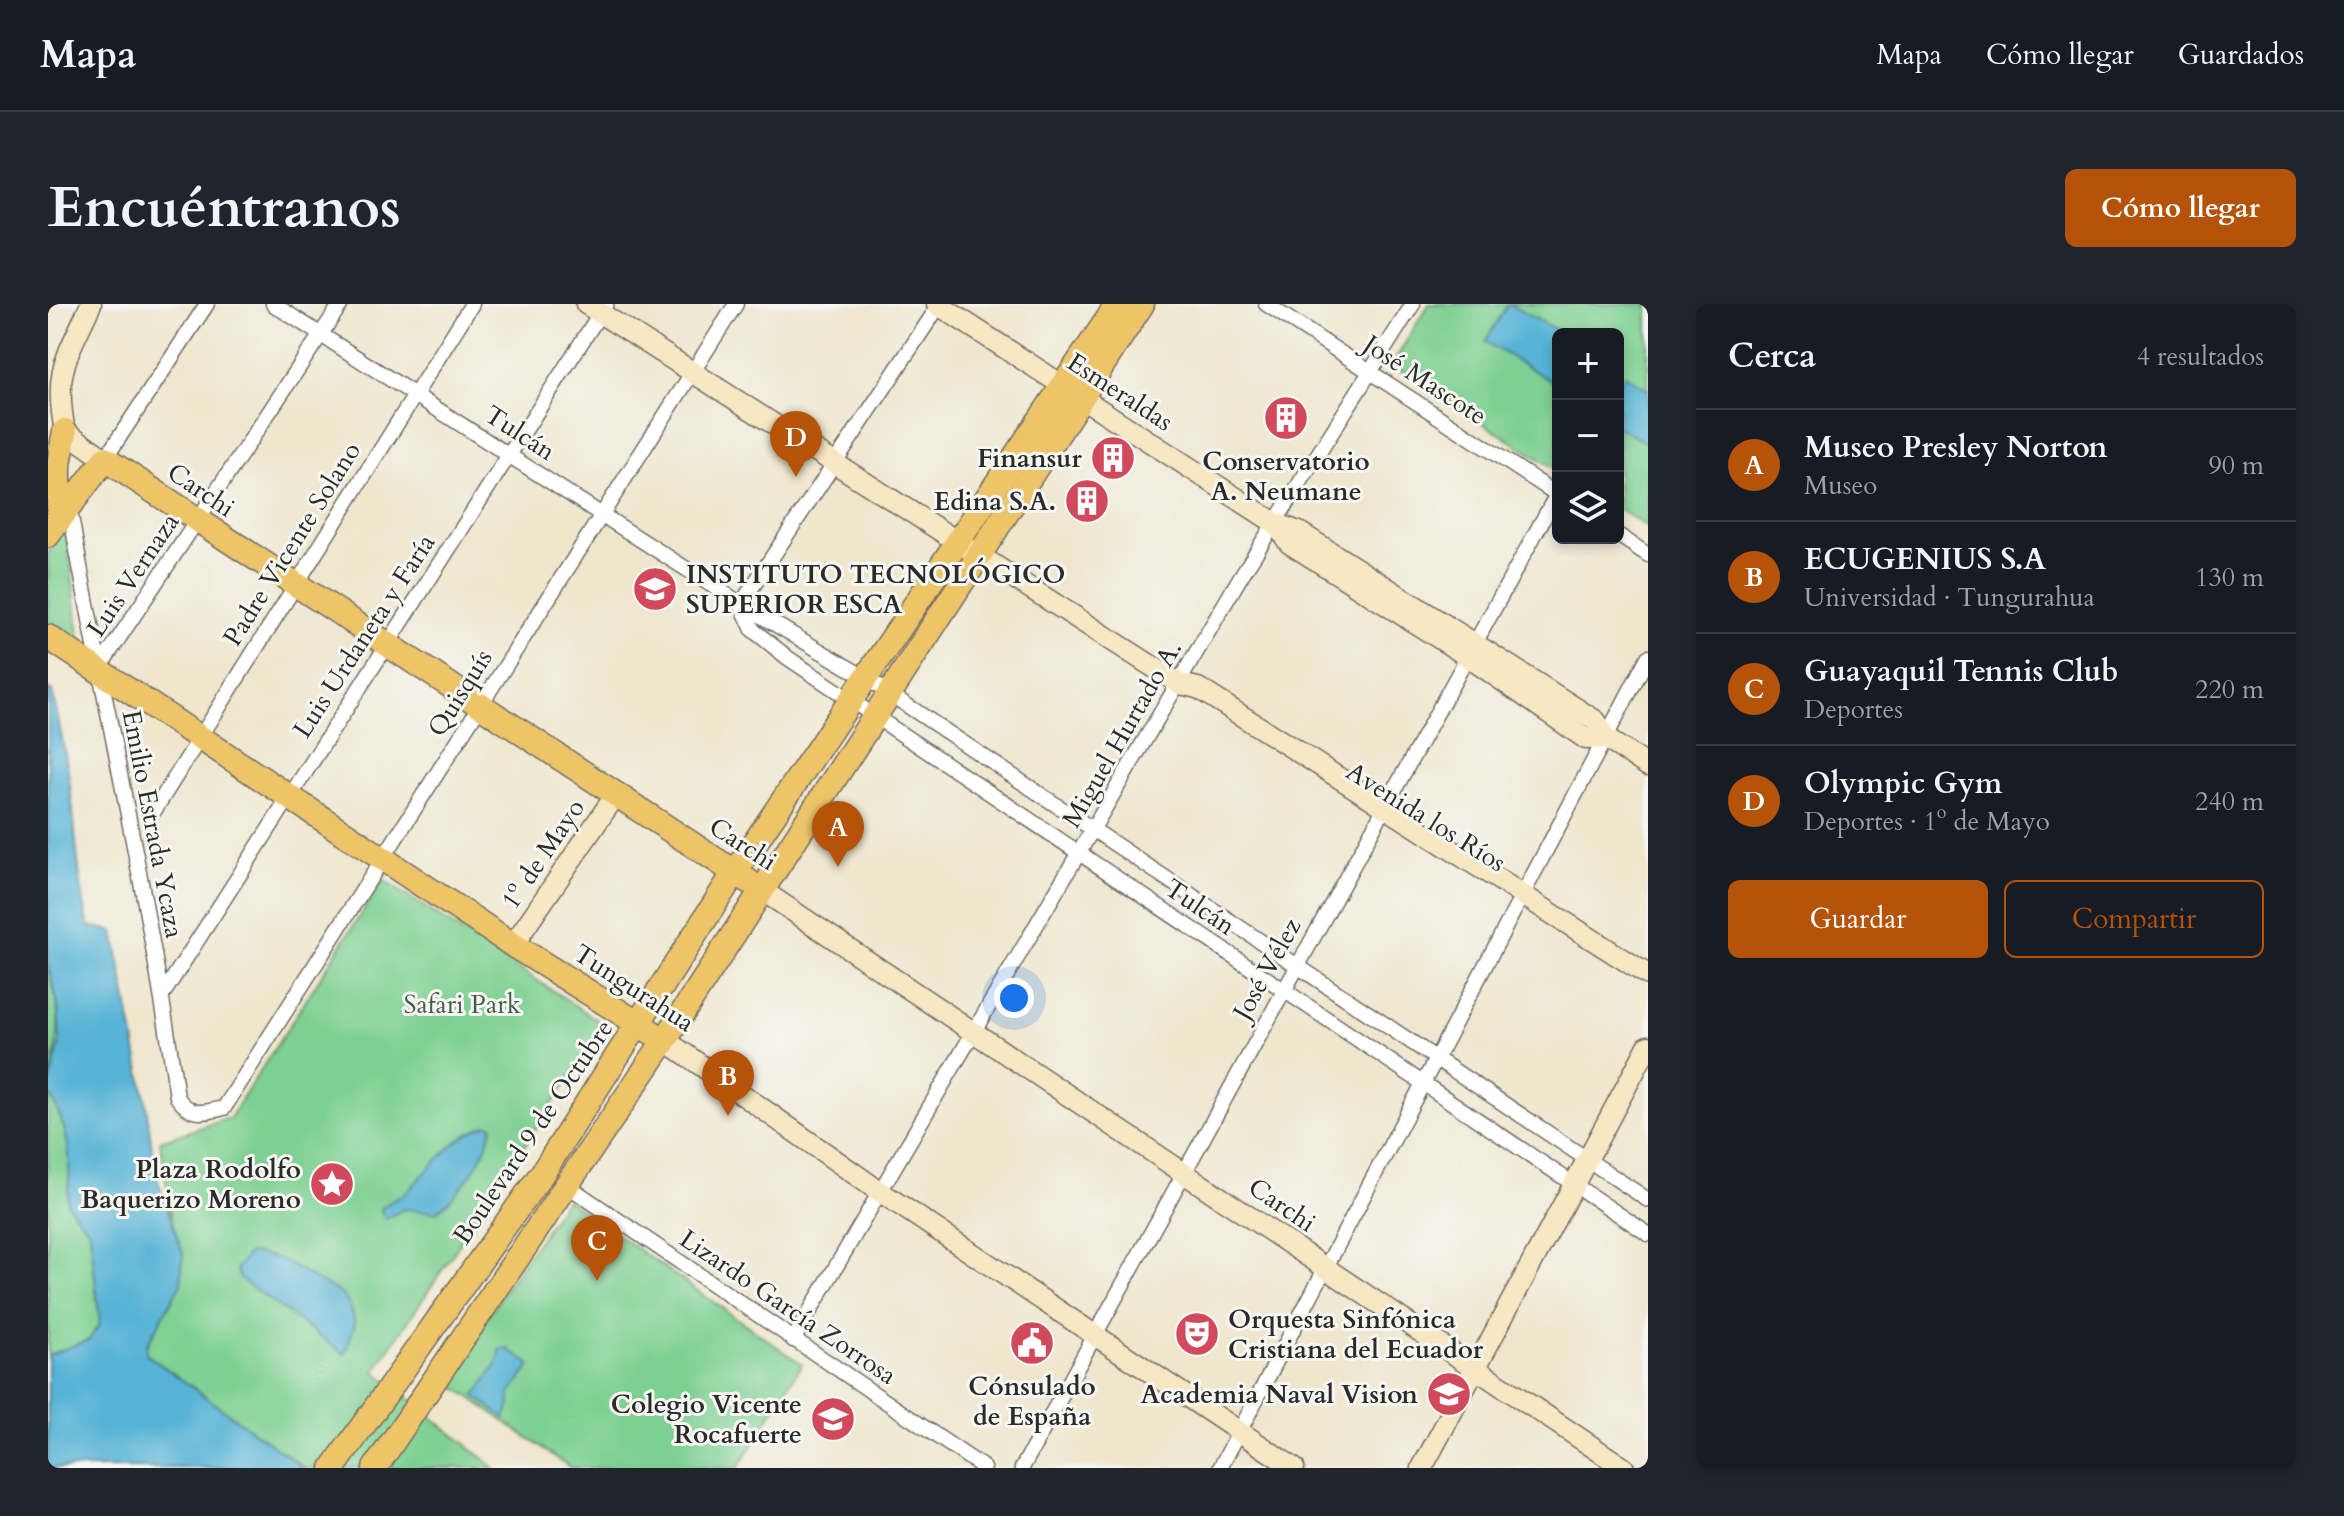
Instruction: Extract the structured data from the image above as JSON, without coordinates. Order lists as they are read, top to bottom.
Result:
{
  "streets": {
    "main road": [
      "Esmeraldas",
      "Carchi",
      "Avenida los Ríos",
      "1º de Mayo",
      "Tungurahua",
      "Boulevard 9 de Octubre"
    ],
    "street": [
      "José Mascote",
      "Tulcán",
      "Padre Vicente Solano",
      "Luis Vernaza",
      "Luis Urdaneta y Faría",
      "Quisquís",
      "Miguel Hurtado A.",
      "Emilio Estrada Ycaza",
      "José Vélez",
      "Lizardo García Zorrosa"
    ]
  },
  "crossings": [
    ["José Mascote", "Miguel Hurtado A."],
    ["Esmeraldas", "Miguel Hurtado A."],
    ["Esmeraldas", "José Vélez"],
    ["Esmeraldas", "Boulevard 9 de Octubre"],
    ["Tulcán", "Padre Vicente Solano"],
    ["Tulcán", "Luis Vernaza"],
    ["Tulcán", "Luis Urdaneta y Faría"],
    ["Tulcán", "Quisquís"],
    ["Tulcán", "Miguel Hurtado A."],
    ["Tulcán", "José Vélez"],
    ["Tulcán", "Boulevard 9 de Octubre"],
    ["Carchi", "Padre Vicente Solano"],
    ["Carchi", "Luis Vernaza"],
    ["Carchi", "Luis Urdaneta y Faría"],
    ["Carchi", "Quisquís"],
    ["Carchi", "Miguel Hurtado A."],
    ["Carchi", "1º de Mayo"],
    ["Carchi", "José Vélez"],
    ["Carchi", "Boulevard 9 de Octubre"],
    ["Padre Vicente Solano", "Tungurahua"],
    ["Luis Vernaza", "Emilio Estrada Ycaza"],
    ["Luis Vernaza", "Tungurahua"],
    ["Luis Urdaneta y Faría", "Avenida los Ríos"],
    ["Luis Urdaneta y Faría", "Emilio Estrada Ycaza"],
    ["Luis Urdaneta y Faría", "Tungurahua"],
    ["Quisquís", "Avenida los Ríos"],
    ["Quisquís", "Emilio Estrada Ycaza"],
    ["Quisquís", "Tungurahua"],
    ["Miguel Hurtado A.", "Avenida los Ríos"],
    ["Miguel Hurtado A.", "Tungurahua"],
    ["Miguel Hurtado A.", "Lizardo García Zorrosa"],
    ["Avenida los Ríos", "José Vélez"],
    ["Avenida los Ríos", "Boulevard 9 de Octubre"],
    ["Emilio Estrada Ycaza", "Tungurahua"],
    ["1º de Mayo", "Tungurahua"],
    ["José Vélez", "Tungurahua"],
    ["Tungurahua", "Boulevard 9 de Octubre"],
    ["Boulevard 9 de Octubre", "Lizardo García Zorrosa"]
  ],
  "parks": ["Safari Park"],
  "places": {
    "building": ["Conservatorio A. Neumane", "Finansur", "Edina S.A."],
    "school or university": ["INSTITUTO TECNOLÓGICO SUPERIOR ESCA", "Academia Naval Vision", "Colegio Vicente Rocafuerte"],
    "place": ["Plaza Rodolfo Baquerizo Moreno"],
    "theatre": ["Orquesta Sinfónica Cristiana del Ecuador"],
    "public building": ["Cónsulado de España"]
  },
  "page": {
    "header": "Mapa",
    "nav": ["Mapa", "Cómo llegar", "Guardados"],
    "buttons": [
      "Cómo llegar",
      ["Guardar", "Compartir"]
    ],
    "title": "Encuéntranos",
    "heading": ["Cerca", "4 resultados"],
    "map_buttons": ["+", "−"],
    "list": [
      {
        "mark": "A",
        "name": "Museo Presley Norton",
        "note": "Museo",
        "value": "90 m"
      },
      {
        "mark": "B",
        "name": "ECUGENIUS S.A",
        "note": "Universidad · Tungurahua",
        "value": "130 m"
      },
      {
        "mark": "C",
        "name": "Guayaquil Tennis Club",
        "note": "Deportes",
        "value": "220 m"
      },
      {
        "mark": "D",
        "name": "Olympic Gym",
        "note": "Deportes · 1º de Mayo",
        "value": "240 m"
      }
    ],
    "pins": [
      "D",
      "A",
      "B",
      "C"
    ]
  }
}
